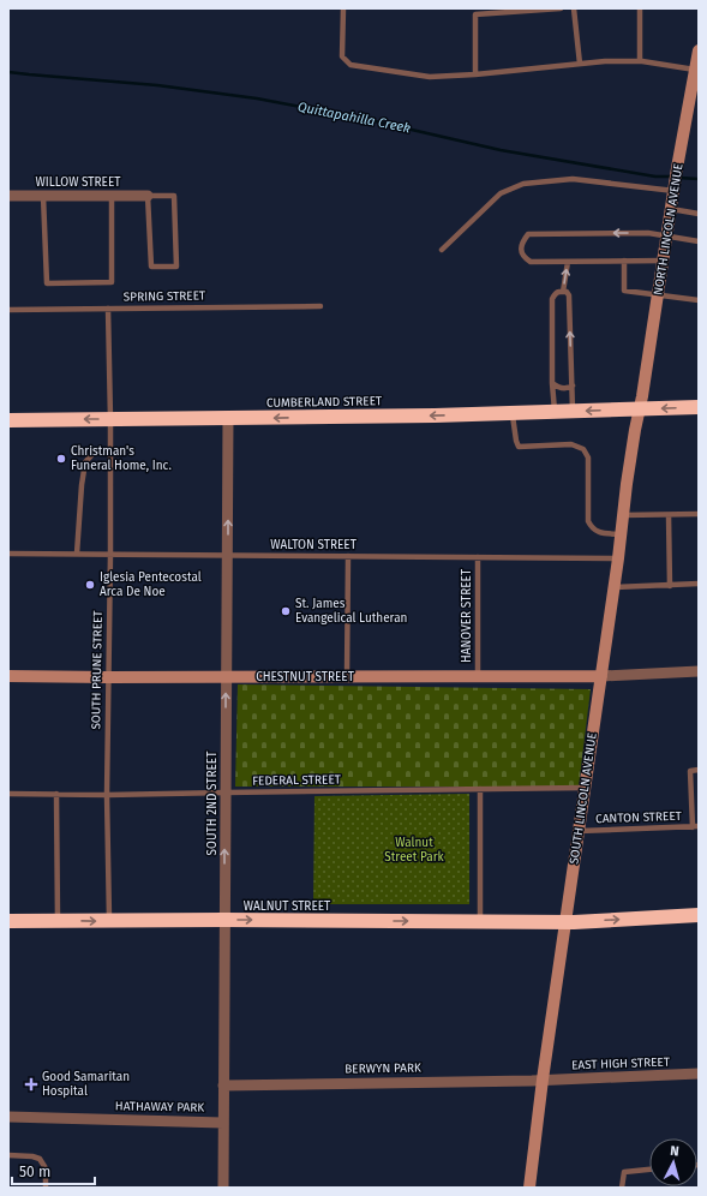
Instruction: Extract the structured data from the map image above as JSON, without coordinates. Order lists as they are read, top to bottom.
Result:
{
  "streets": {
    "highway": ["CUMBERLAND STREET", "WALNUT STREET"],
    "main road": ["NORTH LINCOLN AVENUE", "CHESTNUT STREET", "SOUTH LINCOLN AVENUE"],
    "street": [
      "WILLOW STREET",
      "SOUTH 2ND STREET",
      "EAST HIGH STREET",
      "BERWYN PARK",
      "HATHAWAY PARK"
    ],
    "lane": [
      "SPRING STREET",
      "WALTON STREET",
      "HANOVER STREET",
      "SOUTH PRUNE STREET",
      "FEDERAL STREET",
      "CANTON STREET"
    ]
  },
  "crossings": [
    ["NORTH LINCOLN AVENUE", "CUMBERLAND STREET"],
    ["NORTH LINCOLN AVENUE", "SOUTH LINCOLN AVENUE"],
    ["SPRING STREET", "SOUTH PRUNE STREET"],
    ["CUMBERLAND STREET", "SOUTH PRUNE STREET"],
    ["CUMBERLAND STREET", "SOUTH LINCOLN AVENUE"],
    ["CUMBERLAND STREET", "SOUTH 2ND STREET"],
    ["WALTON STREET", "HANOVER STREET"],
    ["WALTON STREET", "SOUTH PRUNE STREET"],
    ["WALTON STREET", "SOUTH LINCOLN AVENUE"],
    ["WALTON STREET", "SOUTH 2ND STREET"],
    ["HANOVER STREET", "CHESTNUT STREET"],
    ["SOUTH PRUNE STREET", "CHESTNUT STREET"],
    ["SOUTH PRUNE STREET", "FEDERAL STREET"],
    ["SOUTH PRUNE STREET", "WALNUT STREET"],
    ["CHESTNUT STREET", "SOUTH LINCOLN AVENUE"],
    ["CHESTNUT STREET", "SOUTH 2ND STREET"],
    ["FEDERAL STREET", "SOUTH LINCOLN AVENUE"],
    ["FEDERAL STREET", "SOUTH 2ND STREET"],
    ["SOUTH LINCOLN AVENUE", "CANTON STREET"],
    ["SOUTH LINCOLN AVENUE", "WALNUT STREET"],
    ["SOUTH LINCOLN AVENUE", "EAST HIGH STREET"],
    ["SOUTH LINCOLN AVENUE", "BERWYN PARK"],
    ["SOUTH 2ND STREET", "WALNUT STREET"],
    ["SOUTH 2ND STREET", "BERWYN PARK"],
    ["SOUTH 2ND STREET", "HATHAWAY PARK"],
    ["EAST HIGH STREET", "BERWYN PARK"]
  ],
  "one_way": ["CUMBERLAND STREET", "SOUTH 2ND STREET", "WALNUT STREET"],
  "water": ["Quittapahilla Creek"],
  "parks": ["Walnut Street Park"],
  "places": {
    "other": ["Christman's Funeral Home, Inc.", "Iglesia Pentecostal Arca De Noe", "St. James Evangelical Lutheran"],
    "health": ["Good Samaritan Hospital"]
  },
  "scale_bar": "50 m",
  "north": "top"
}
